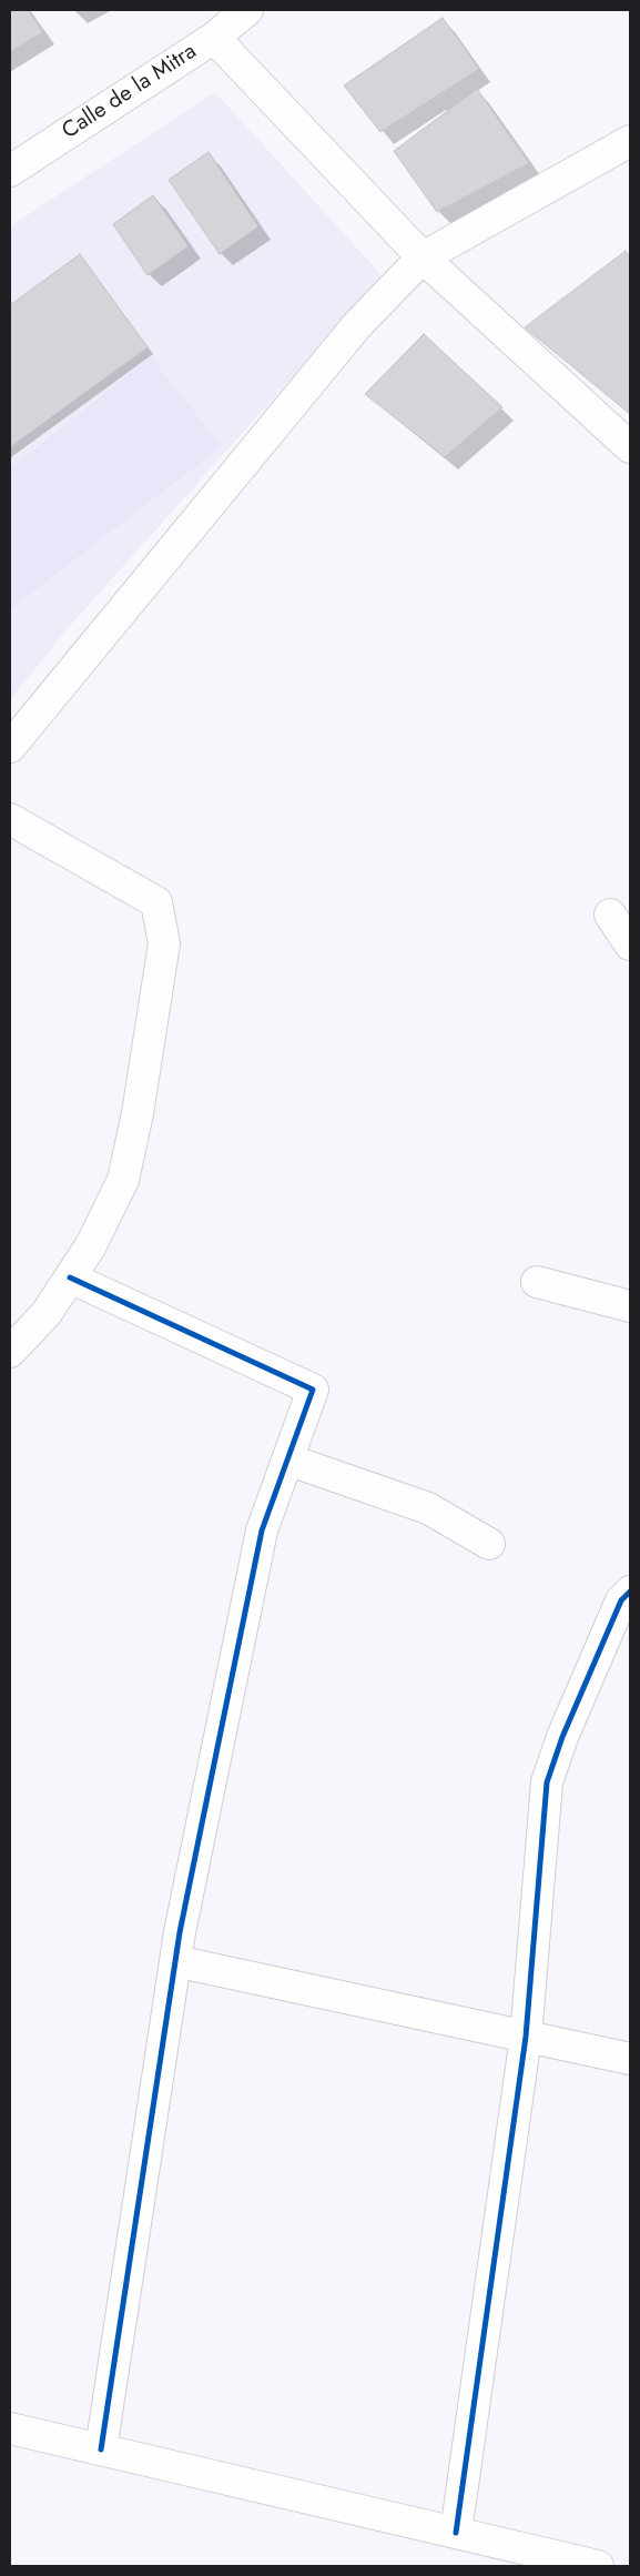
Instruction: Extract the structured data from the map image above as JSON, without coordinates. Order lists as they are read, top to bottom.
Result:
{
  "streets": {
    "street": ["Calle de la Mitra"]
  }
}
